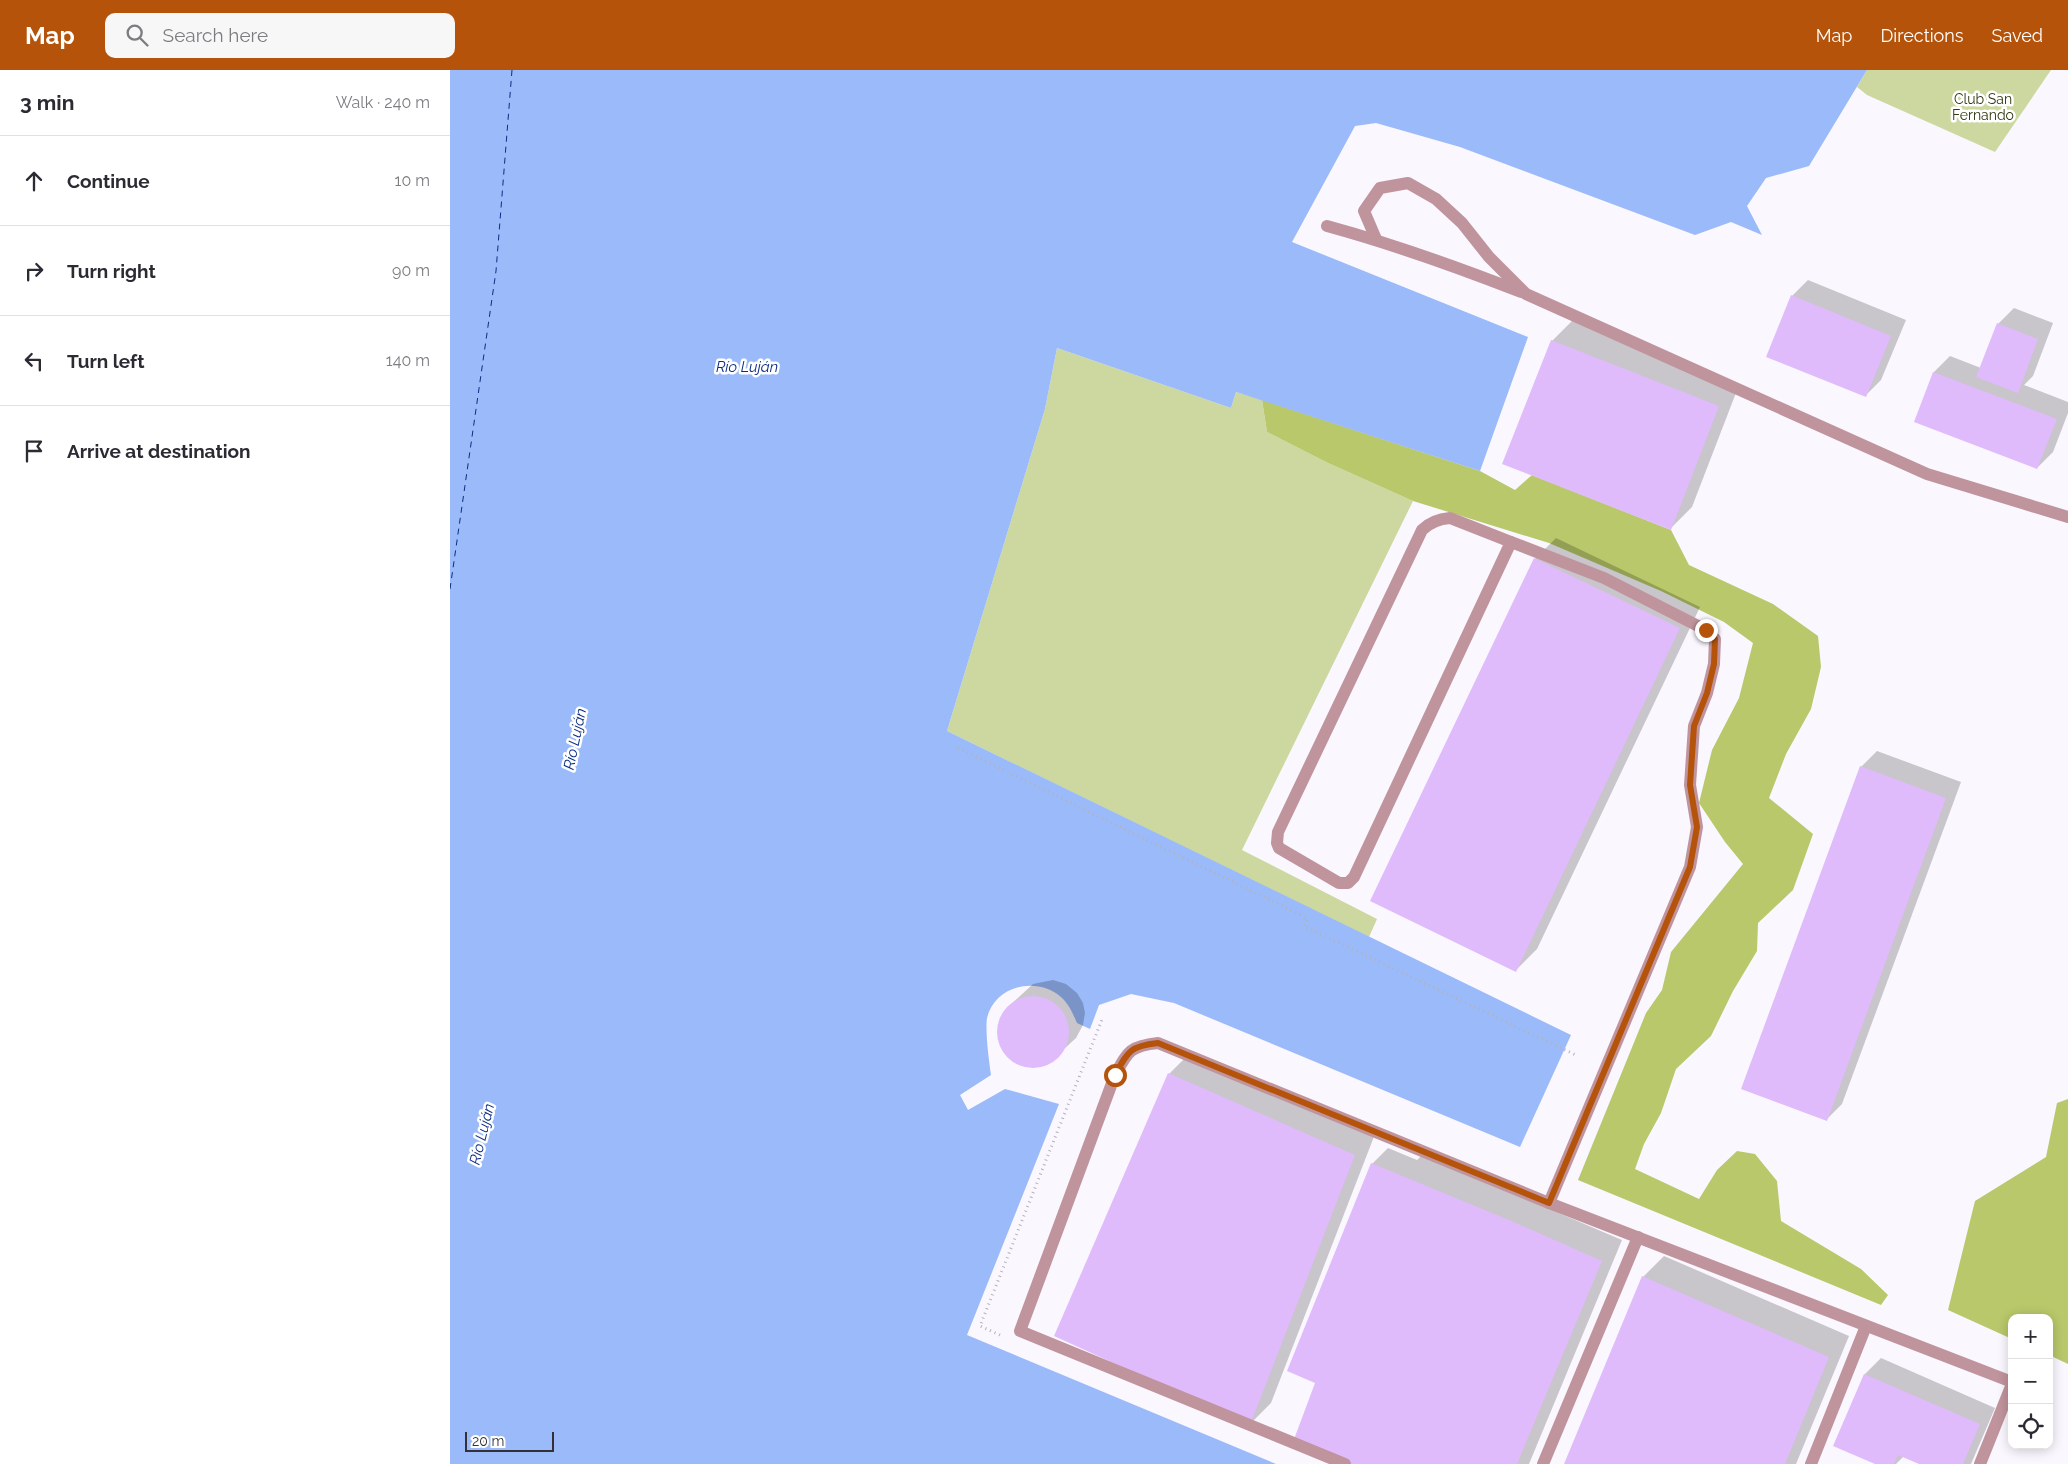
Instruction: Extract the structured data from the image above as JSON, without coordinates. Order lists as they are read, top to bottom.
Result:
{
  "water": ["Río Luján"],
  "parks": ["Club San Fernando"],
  "scale_bar": "20 m",
  "page": {
    "header": "Map",
    "search": "Search here",
    "nav": ["Map", "Directions", "Saved"],
    "heading": ["3 min", "Walk · 240 m"],
    "list": [
      ["Continue", "10 m"],
      ["Turn right", "90 m"],
      ["Turn left", "140 m"],
      "Arrive at destination"
    ],
    "map_buttons": ["+", "−"],
    "scale": "20 m"
  }
}
